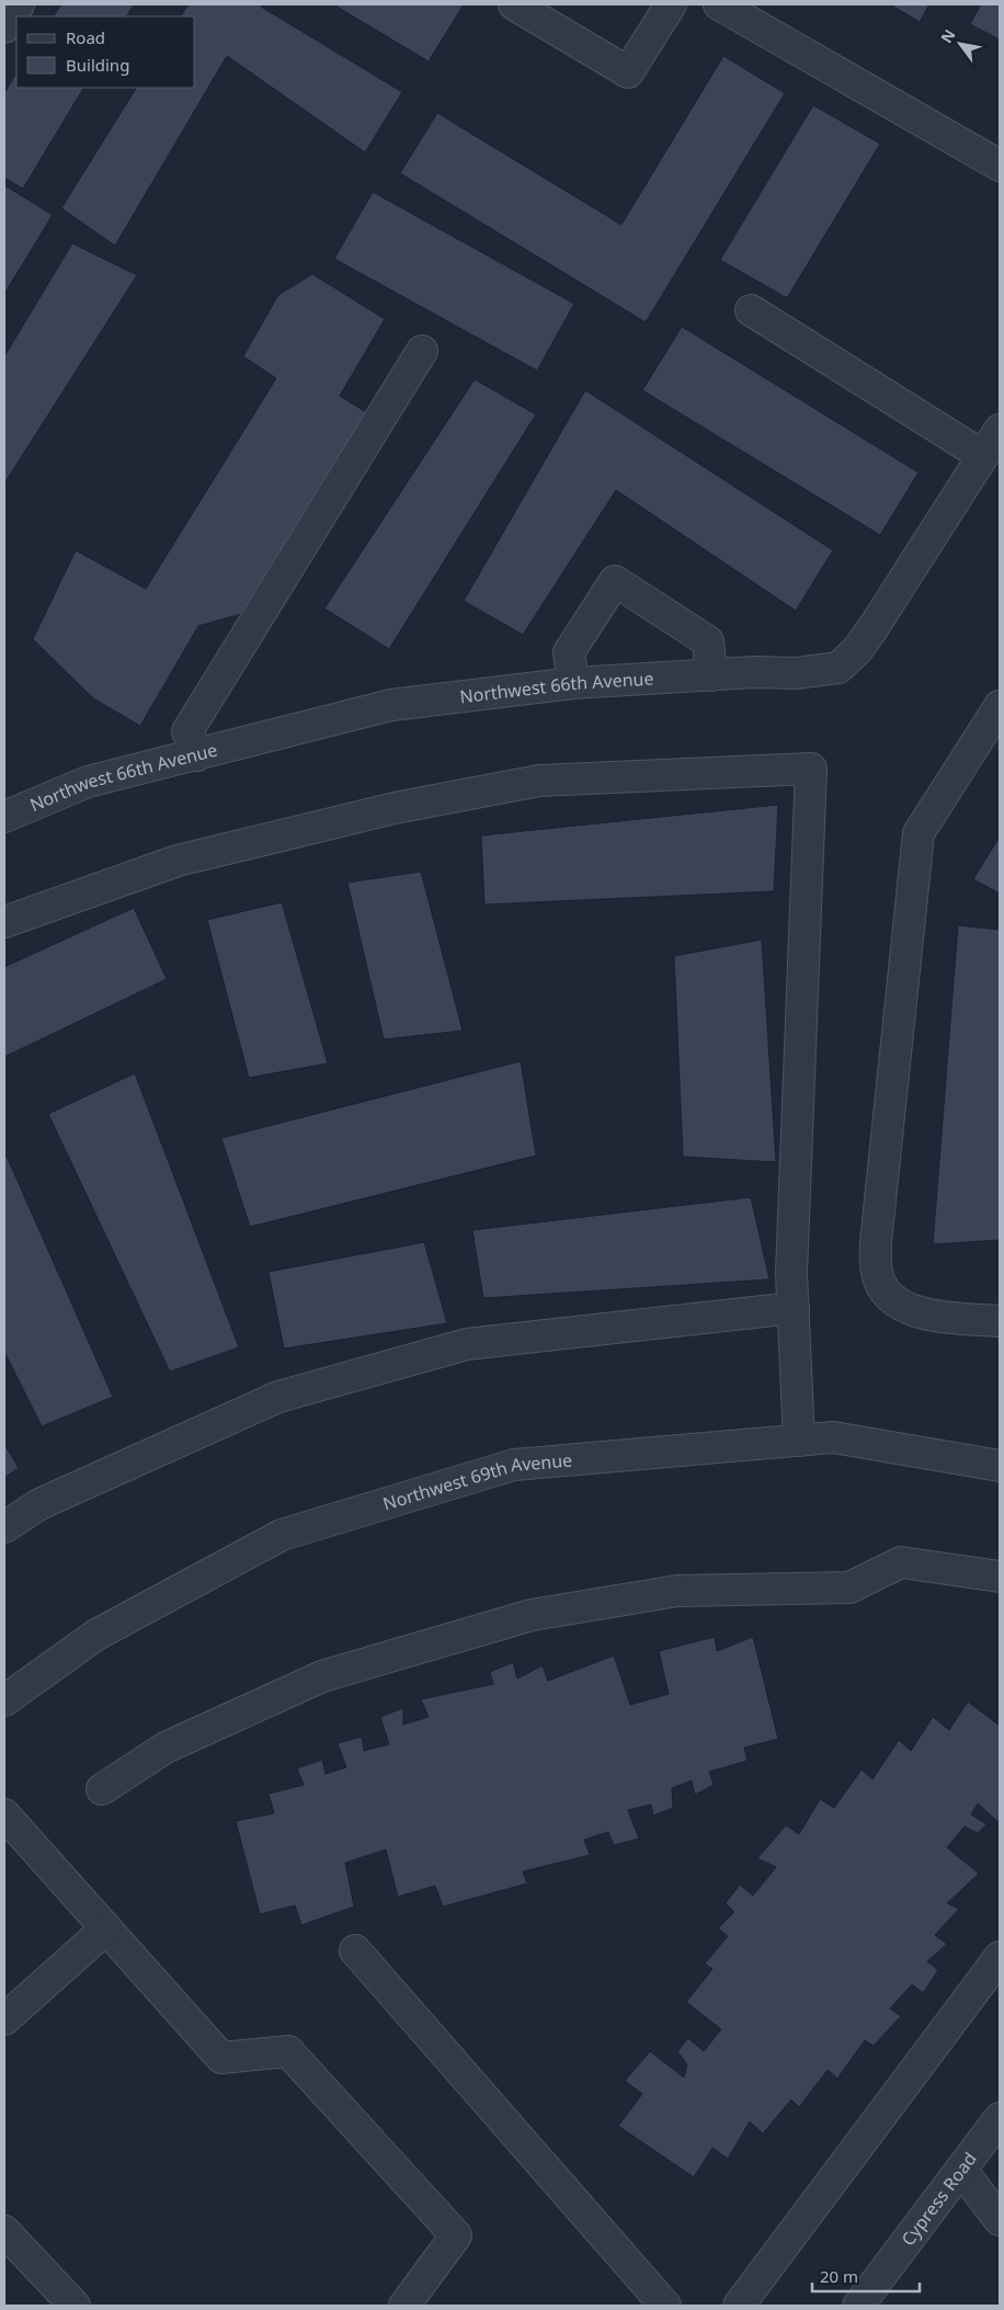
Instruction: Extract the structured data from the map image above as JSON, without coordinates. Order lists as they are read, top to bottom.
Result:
{
  "streets": {
    "street": ["Northwest 66th Avenue", "Northwest 69th Avenue", "Cypress Road"]
  },
  "legend": ["Road", "Building"],
  "scale_bar": "20 m",
  "north": "top left"
}
